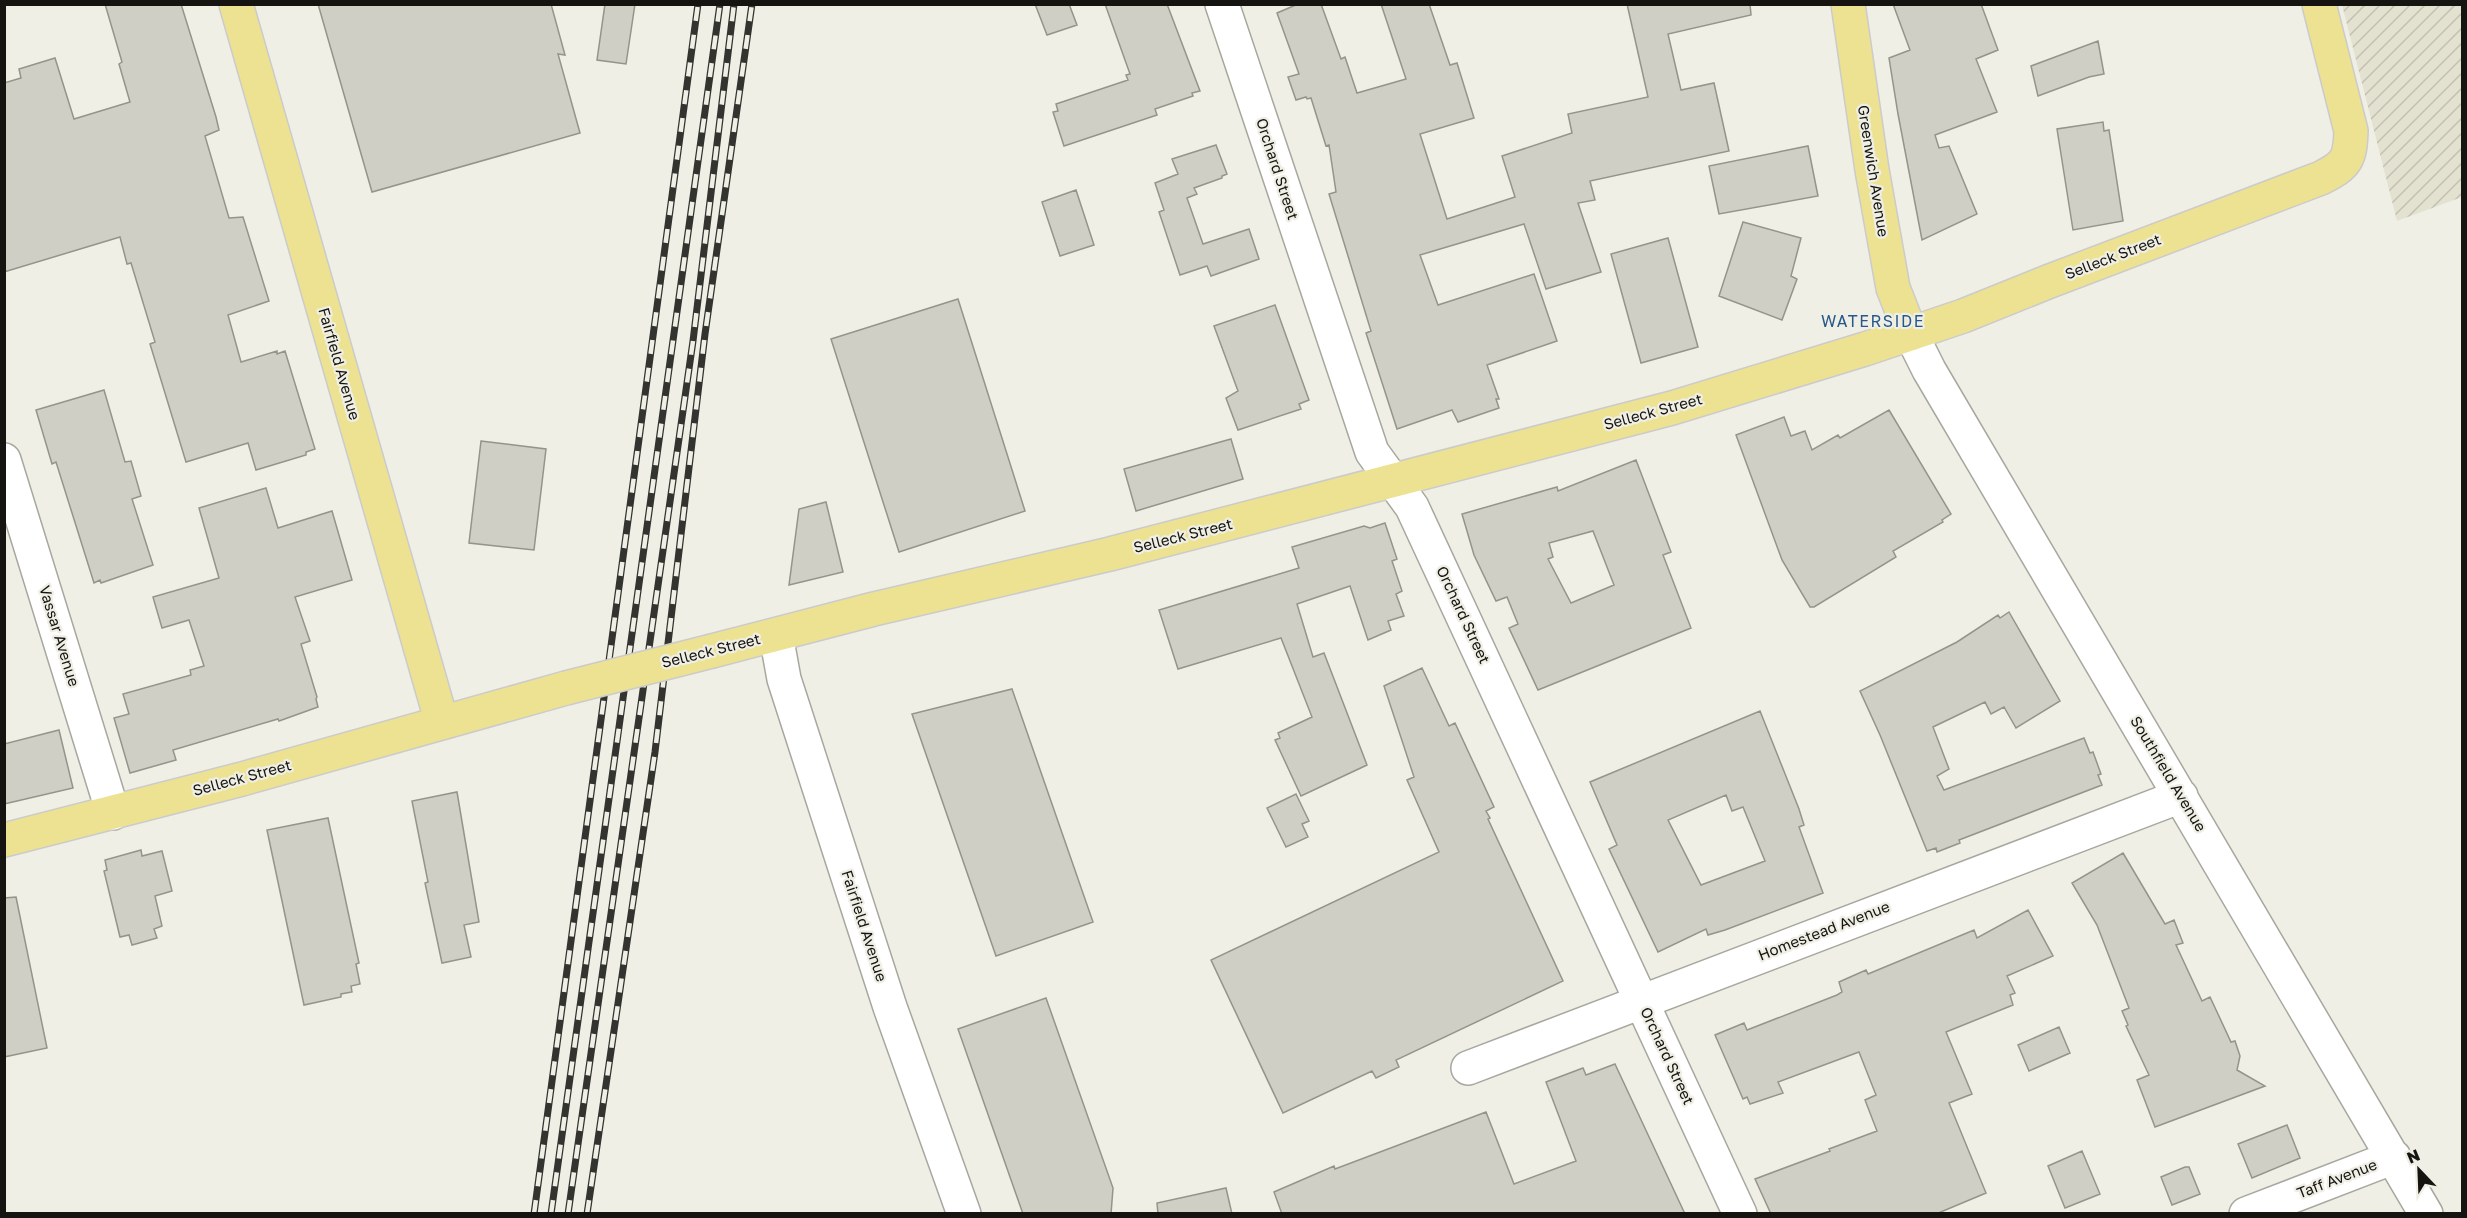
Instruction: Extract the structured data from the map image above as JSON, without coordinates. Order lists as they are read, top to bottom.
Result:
{
  "streets": {
    "main road": ["Greenwich Avenue", "Selleck Street", "Fairfield Avenue"],
    "street": [
      "Orchard Street",
      "Vassar Avenue",
      "Southfield Avenue",
      "Homestead Avenue",
      "Taff Avenue"
    ]
  },
  "crossings": [
    ["Orchard Street", "Selleck Street"],
    ["Orchard Street", "Homestead Avenue"],
    ["Greenwich Avenue", "Selleck Street"],
    ["Greenwich Avenue", "Southfield Avenue"],
    ["Selleck Street", "Fairfield Avenue"],
    ["Selleck Street", "Vassar Avenue"],
    ["Selleck Street", "Southfield Avenue"],
    ["Southfield Avenue", "Homestead Avenue"],
    ["Southfield Avenue", "Taff Avenue"]
  ],
  "districts": ["WATERSIDE"],
  "north": "top left"
}
